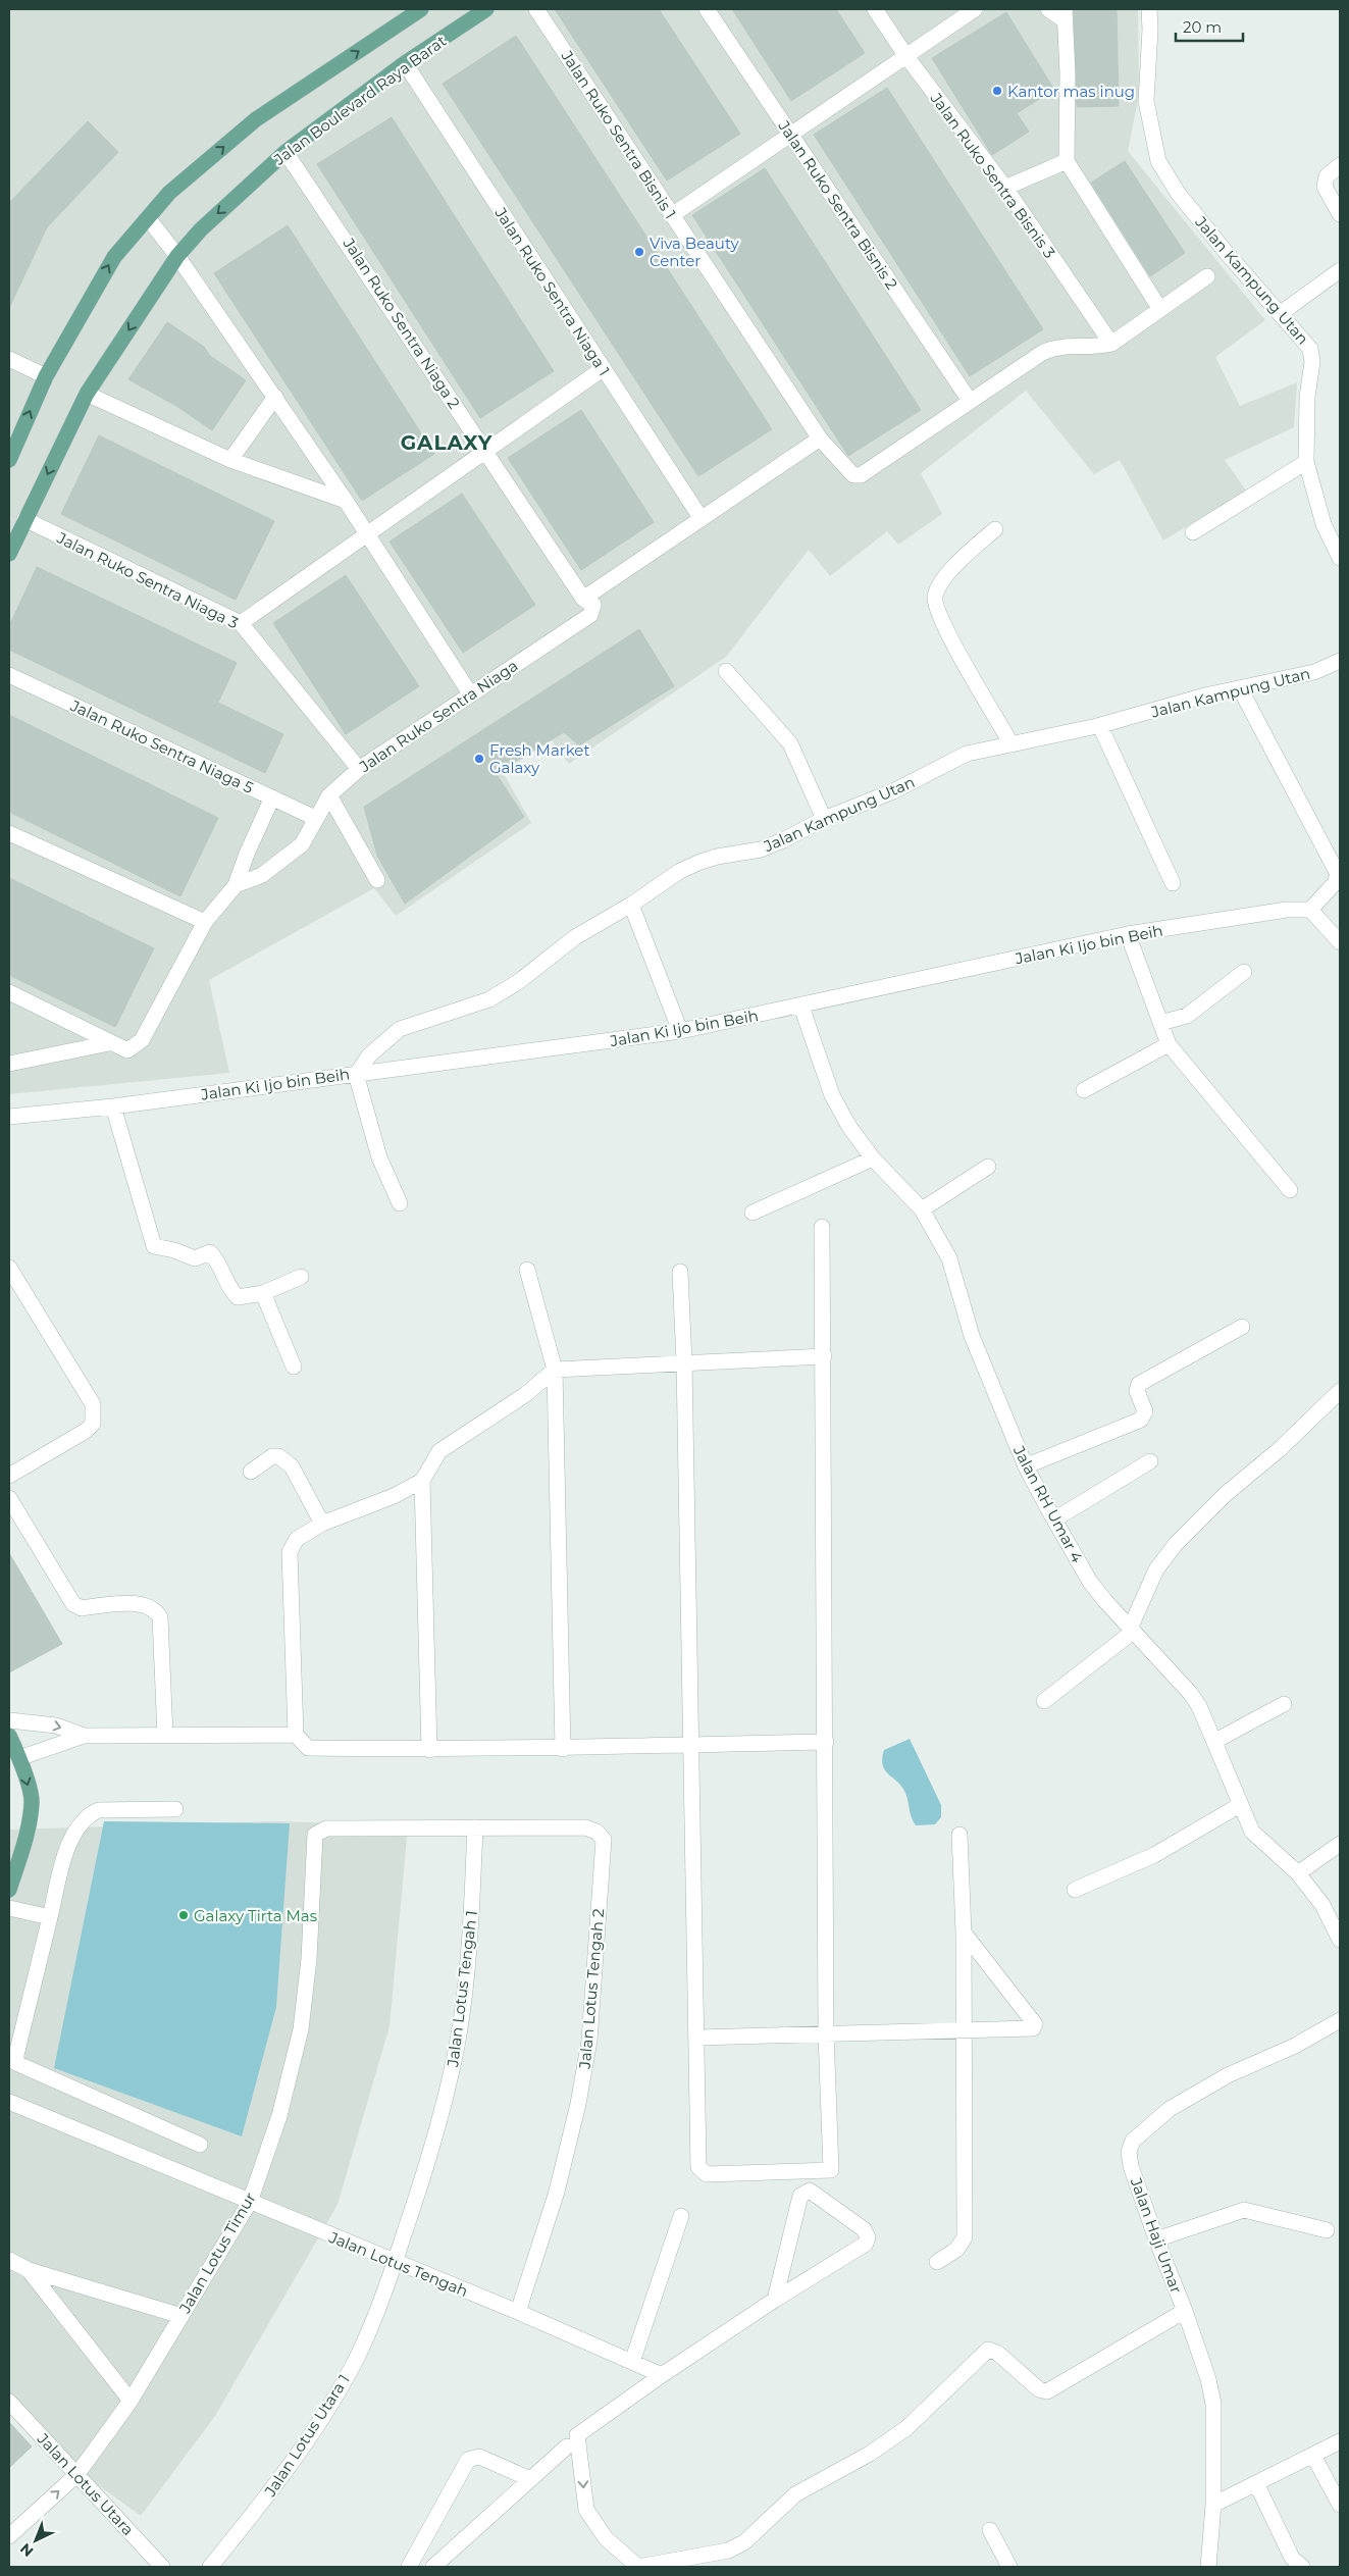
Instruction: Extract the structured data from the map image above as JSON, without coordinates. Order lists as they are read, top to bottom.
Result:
{
  "streets": {
    "main road": ["Jalan Boulevard Raya Barat"],
    "street": [
      "Jalan Ruko Sentra Bisnis 1",
      "Jalan Ruko Sentra Bisnis 3",
      "Jalan Ruko Sentra Bisnis 2",
      "Jalan Kampung Utan",
      "Jalan Ruko Sentra Niaga 1",
      "Jalan Ruko Sentra Niaga 2",
      "Jalan Ruko Sentra Niaga 3",
      "Jalan Ruko Sentra Niaga",
      "Jalan Ruko Sentra Niaga 5",
      "Jalan Ki Ijo bin Beih",
      "Jalan RH Umar 4",
      "Jalan Lotus Tengah 1",
      "Jalan Lotus Tengah 2",
      "Jalan Haji Umar",
      "Jalan Lotus Timur",
      "Jalan Lotus Tengah",
      "Jalan Lotus Utara 1",
      "Jalan Lotus Utara"
    ]
  },
  "crossings": [
    ["Jalan Boulevard Raya Barat", "Jalan Ruko Sentra Niaga 1"],
    ["Jalan Boulevard Raya Barat", "Jalan Ruko Sentra Niaga 2"],
    ["Jalan Boulevard Raya Barat", "Jalan Ruko Sentra Niaga 3"],
    ["Jalan Ruko Sentra Bisnis 1", "Jalan Ruko Sentra Bisnis 2"],
    ["Jalan Kampung Utan", "Jalan Ki Ijo bin Beih"],
    ["Jalan Ruko Sentra Niaga 2", "Jalan Ruko Sentra Niaga"],
    ["Jalan Ruko Sentra Niaga 3", "Jalan Ruko Sentra Niaga"],
    ["Jalan Ruko Sentra Niaga", "Jalan Ruko Sentra Niaga 5"],
    ["Jalan Ki Ijo bin Beih", "Jalan RH Umar 4"],
    ["Jalan Lotus Tengah 1", "Jalan Lotus Tengah 2"],
    ["Jalan Lotus Tengah 1", "Jalan Lotus Timur"],
    ["Jalan Lotus Tengah 1", "Jalan Lotus Tengah"],
    ["Jalan Lotus Tengah 1", "Jalan Lotus Utara 1"],
    ["Jalan Lotus Tengah 2", "Jalan Lotus Timur"],
    ["Jalan Lotus Tengah 2", "Jalan Lotus Tengah"],
    ["Jalan Lotus Timur", "Jalan Lotus Tengah"],
    ["Jalan Lotus Timur", "Jalan Lotus Utara"],
    ["Jalan Lotus Tengah", "Jalan Lotus Utara 1"]
  ],
  "districts": ["GALAXY"],
  "places": [
    "Kantor mas inug",
    "Viva Beauty Center",
    "Fresh Market Galaxy",
    "Galaxy Tirta Mas"
  ],
  "scale_bar": "20 m",
  "north": "bottom left"
}
